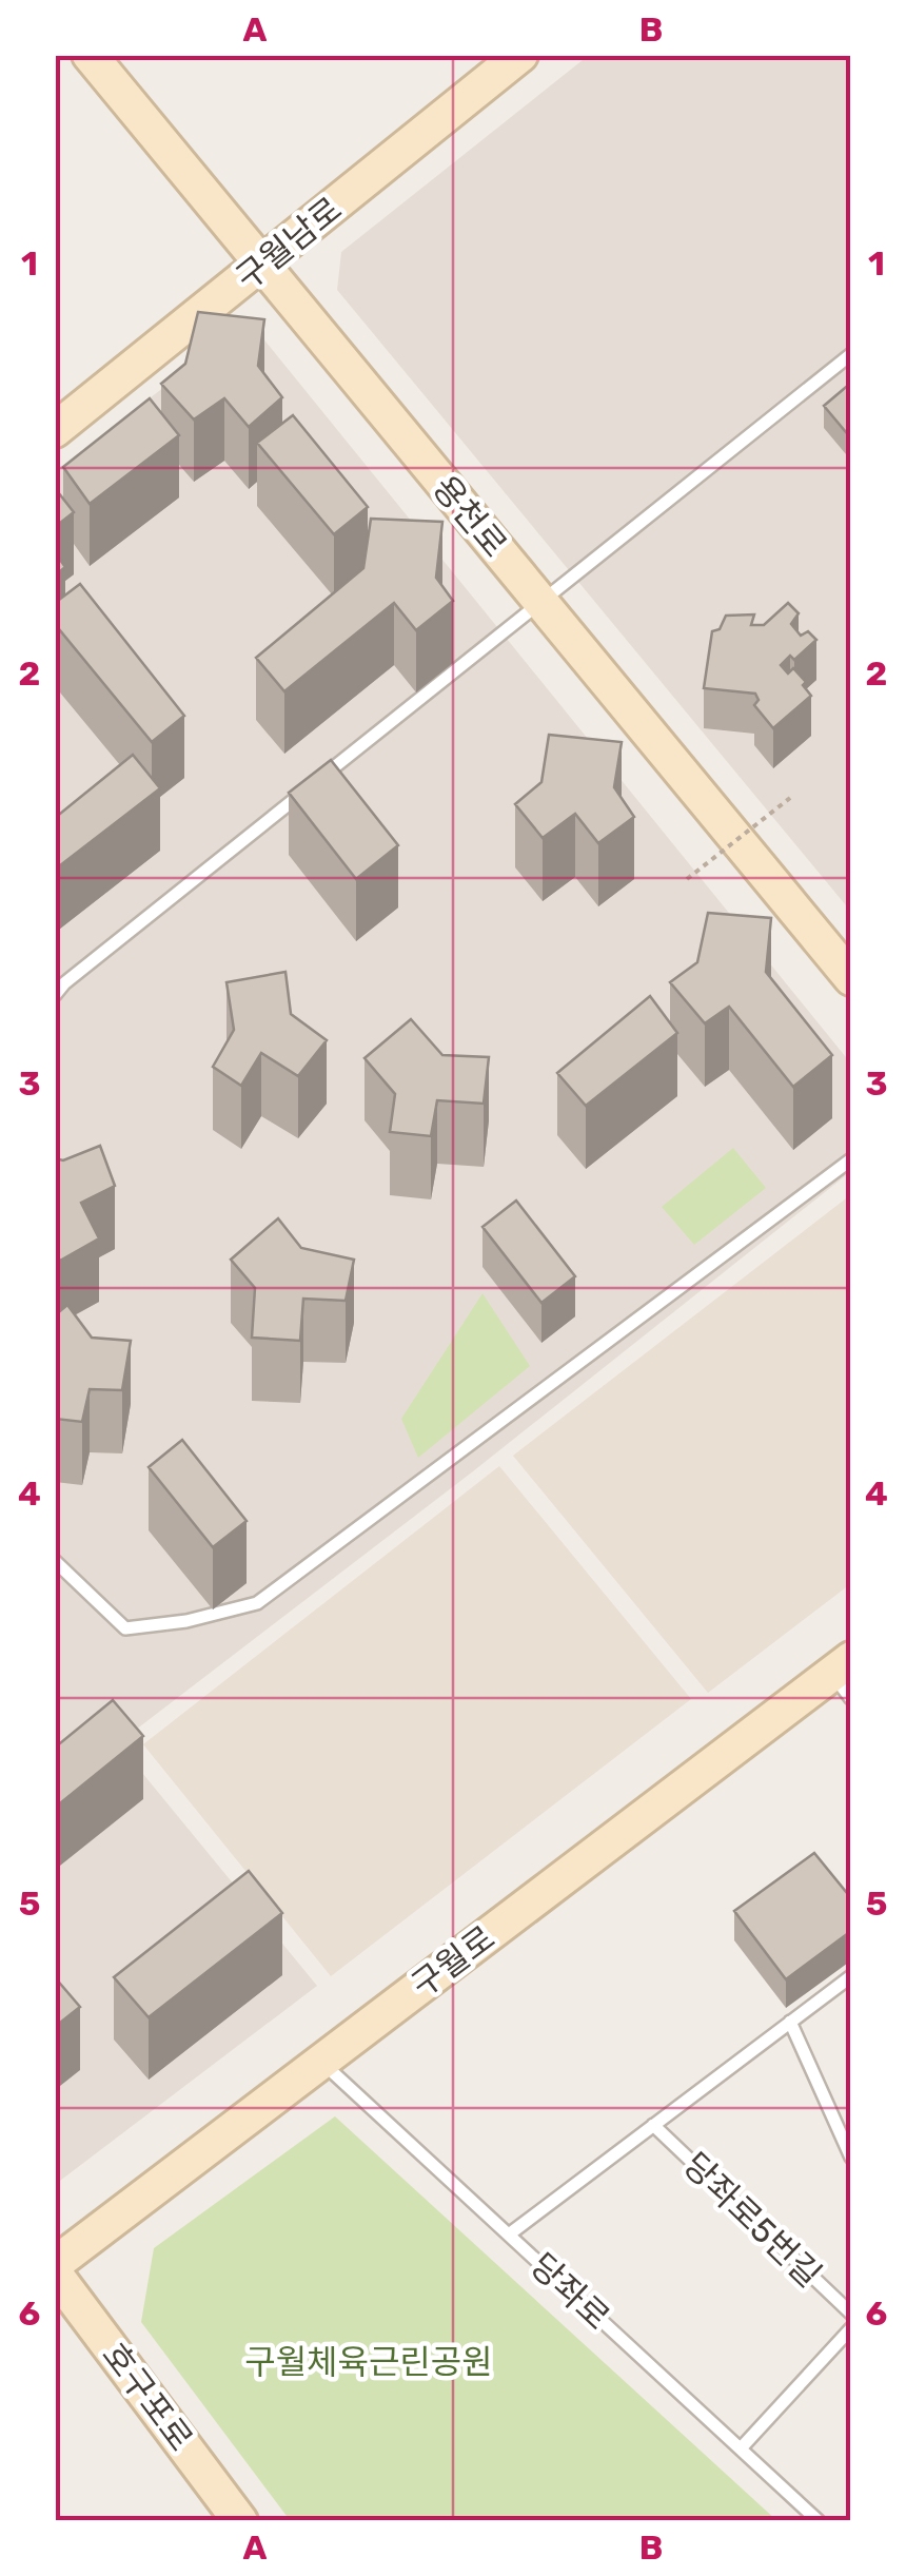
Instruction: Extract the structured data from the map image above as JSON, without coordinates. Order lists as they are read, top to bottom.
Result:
{
  "streets": {
    "street": [
      "구월남로",
      "용천로",
      "구월로",
      "호구포로"
    ],
    "lane": ["당좌로5번길", "당좌로"]
  },
  "crossings": [
    ["구월남로", "용천로"],
    ["구월로", "당좌로"],
    ["당좌로5번길", "당좌로"]
  ],
  "parks": ["구월체육근린공원"],
  "grid": {
    "columns": ["A", "B"],
    "rows": [
      "1",
      "2",
      "3",
      "4",
      "5",
      "6"
    ]
  }
}
